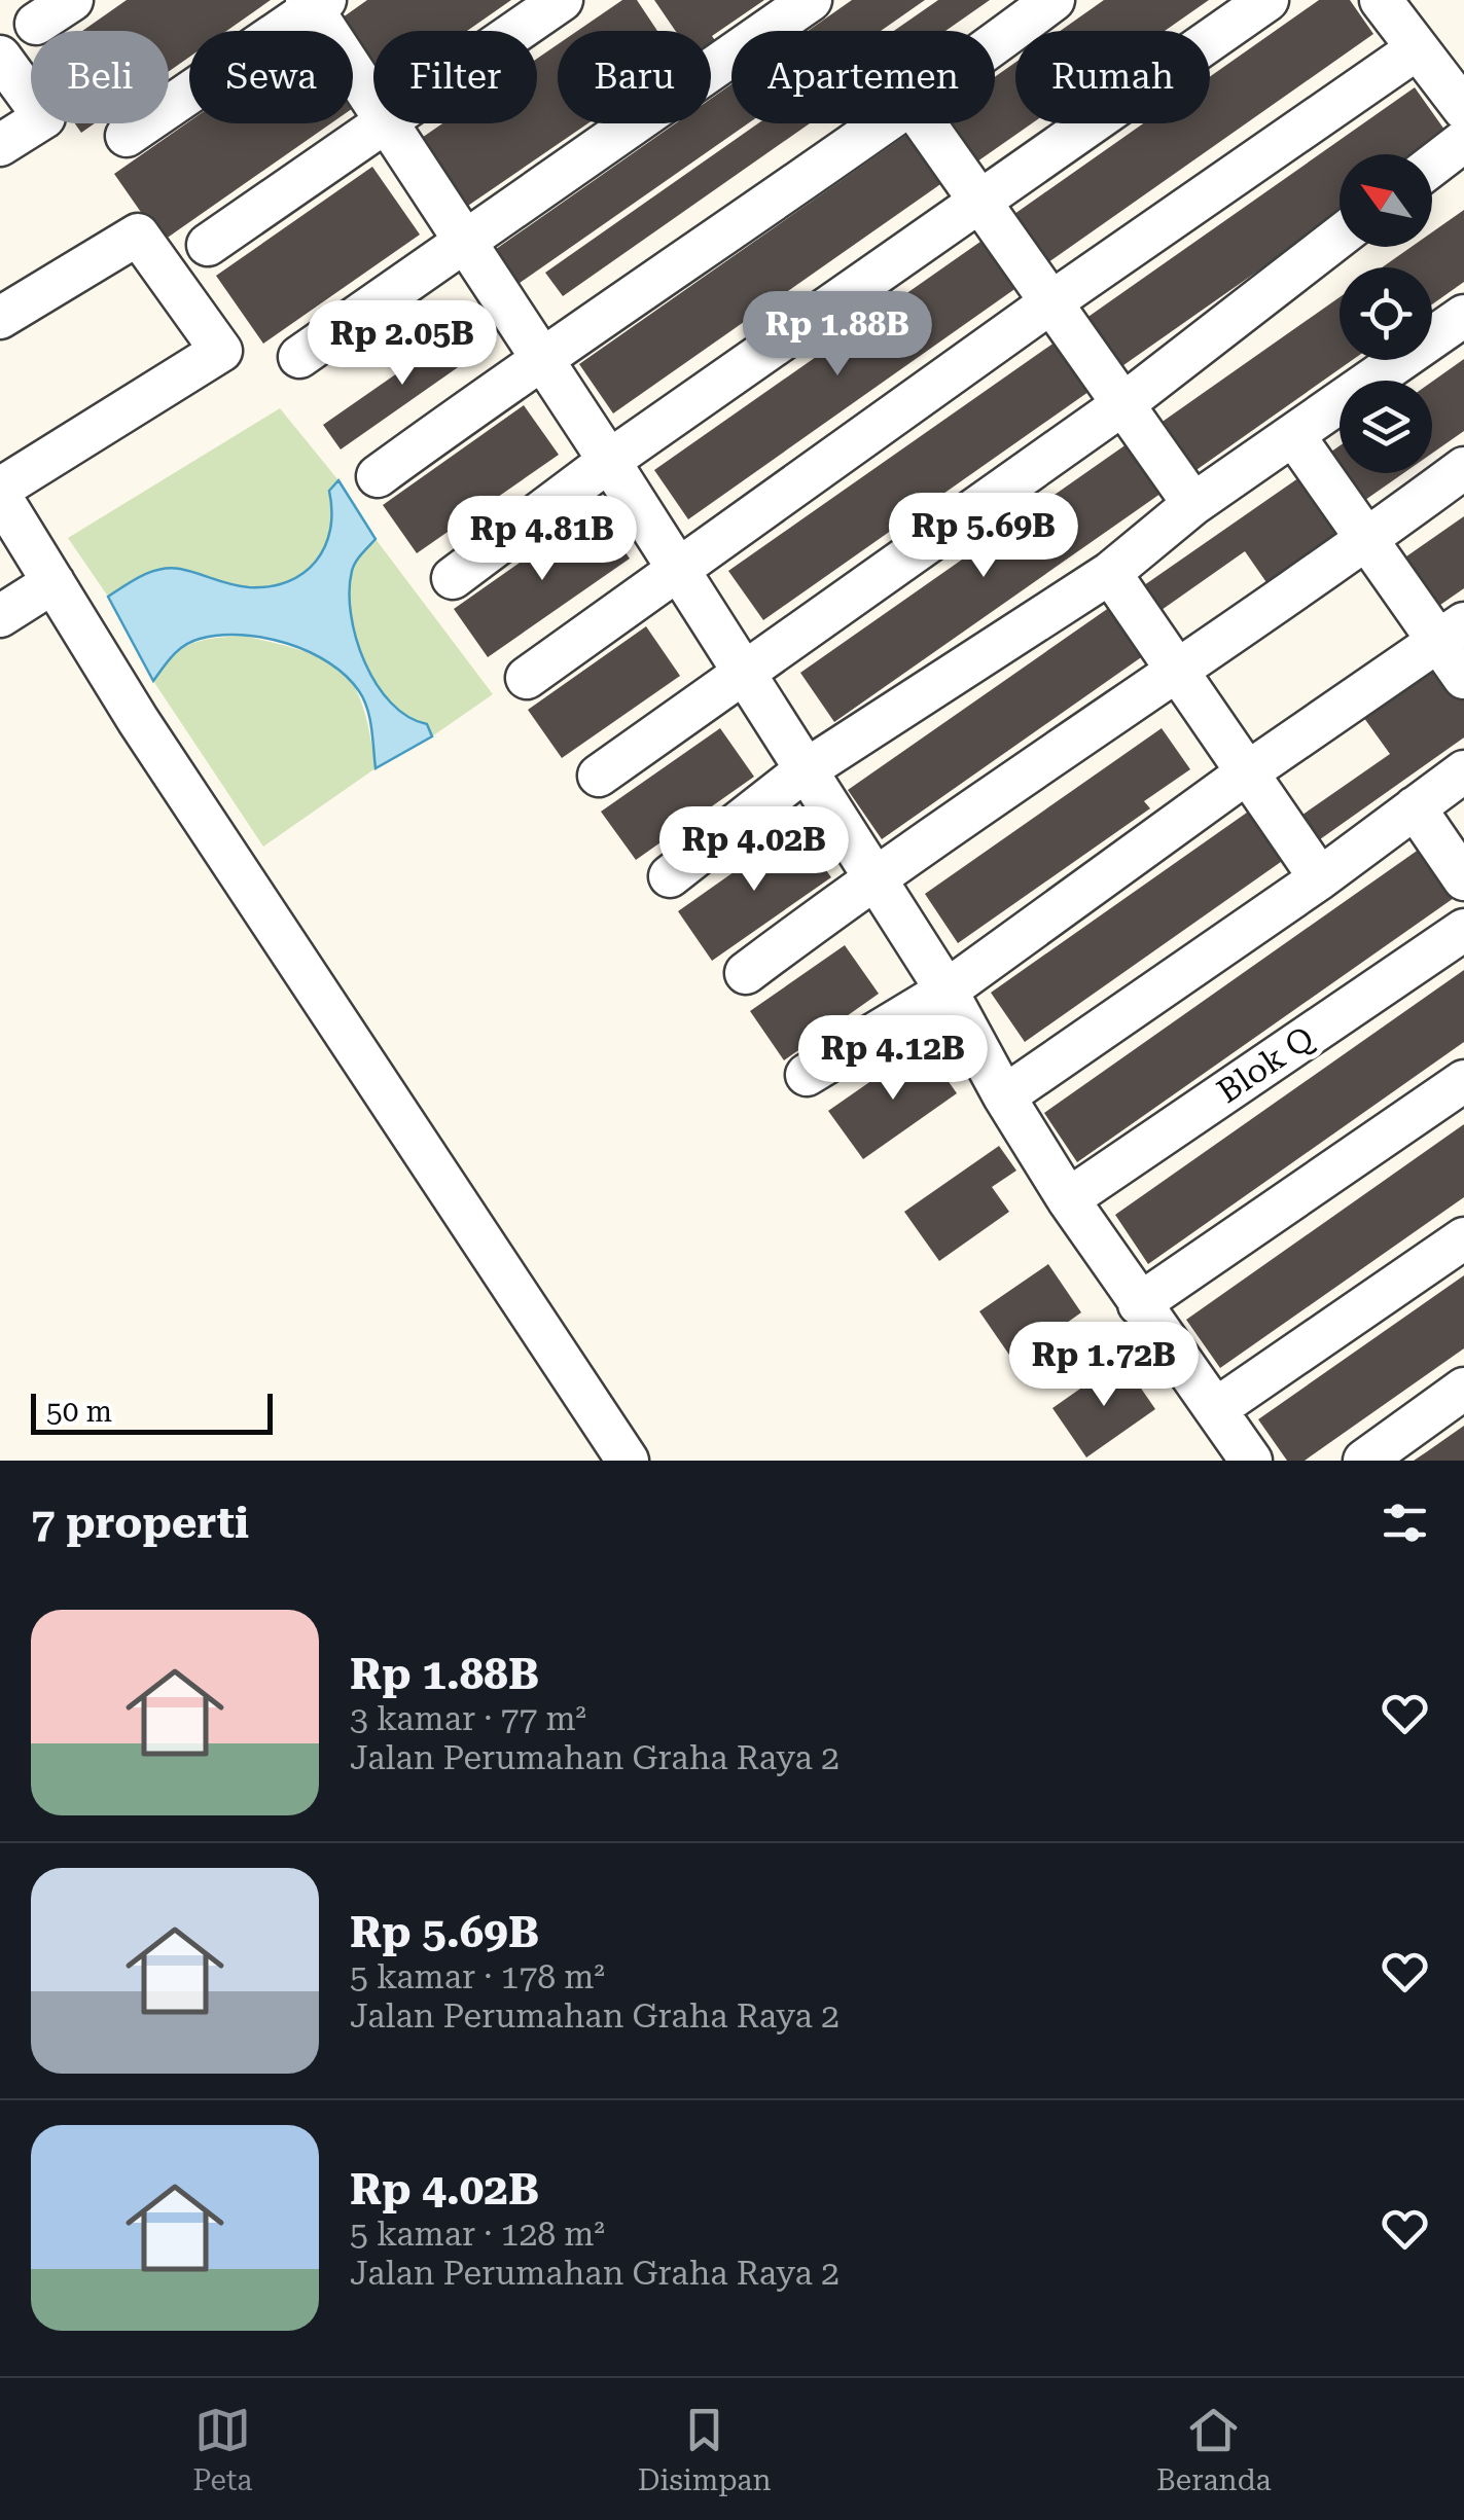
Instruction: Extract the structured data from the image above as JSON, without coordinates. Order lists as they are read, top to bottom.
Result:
{
  "streets": {
    "street": ["Blok Q"]
  },
  "scale_bar": "50 m",
  "north": "top left",
  "page": {
    "chip": [
      "Beli",
      "Sewa",
      "Filter",
      "Baru",
      "Apartemen",
      "Rumah"
    ],
    "price": [
      "Rp 1.88B",
      "Rp 2.05B",
      "Rp 5.69B",
      "Rp 4.81B",
      "Rp 4.02B",
      "Rp 4.12B",
      "Rp 1.72B"
    ],
    "scale": "50 m",
    "heading": "7 properti",
    "list": [
      {
        "name": "Rp 1.88B",
        "note": "3 kamar · 77 m² · Jalan Perumahan Graha Raya 2"
      },
      {
        "name": "Rp 5.69B",
        "note": "5 kamar · 178 m² · Jalan Perumahan Graha Raya 2"
      },
      {
        "name": "Rp 4.02B",
        "note": "5 kamar · 128 m² · Jalan Perumahan Graha Raya 2"
      }
    ],
    "tabs": ["Peta", "Disimpan", "Beranda"]
  }
}
